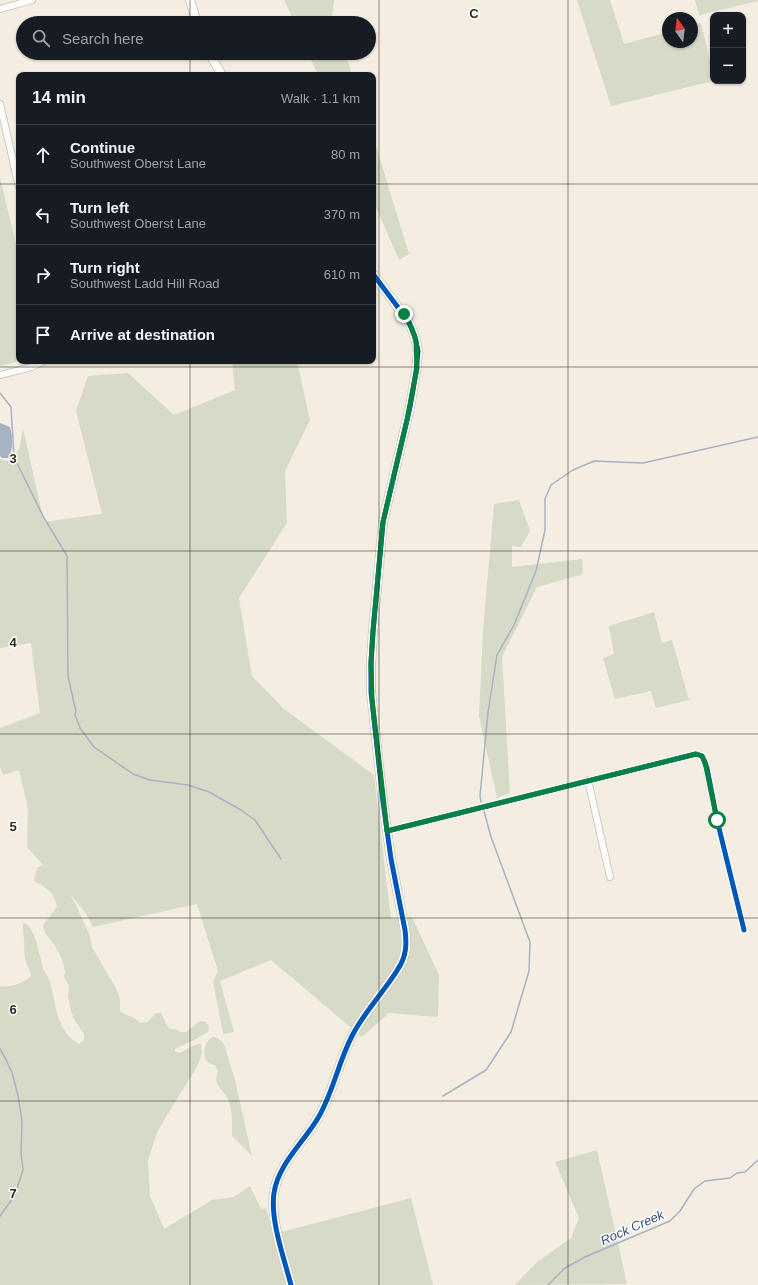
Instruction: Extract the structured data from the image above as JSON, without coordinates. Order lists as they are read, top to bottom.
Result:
{
  "water": ["Rock Creek"],
  "north": "top",
  "page": {
    "map_buttons": ["+", "−"],
    "search": "Search here",
    "heading": ["14 min", "Walk · 1.1 km"],
    "list": [
      ["Continue", "Southwest Oberst Lane", "80 m"],
      ["Turn left", "Southwest Oberst Lane", "370 m"],
      ["Turn right", "Southwest Ladd Hill Road", "610 m"],
      "Arrive at destination"
    ]
  },
  "grid": {
    "columns": ["C"],
    "rows": [
      "3",
      "4",
      "5",
      "6",
      "7"
    ]
  }
}
